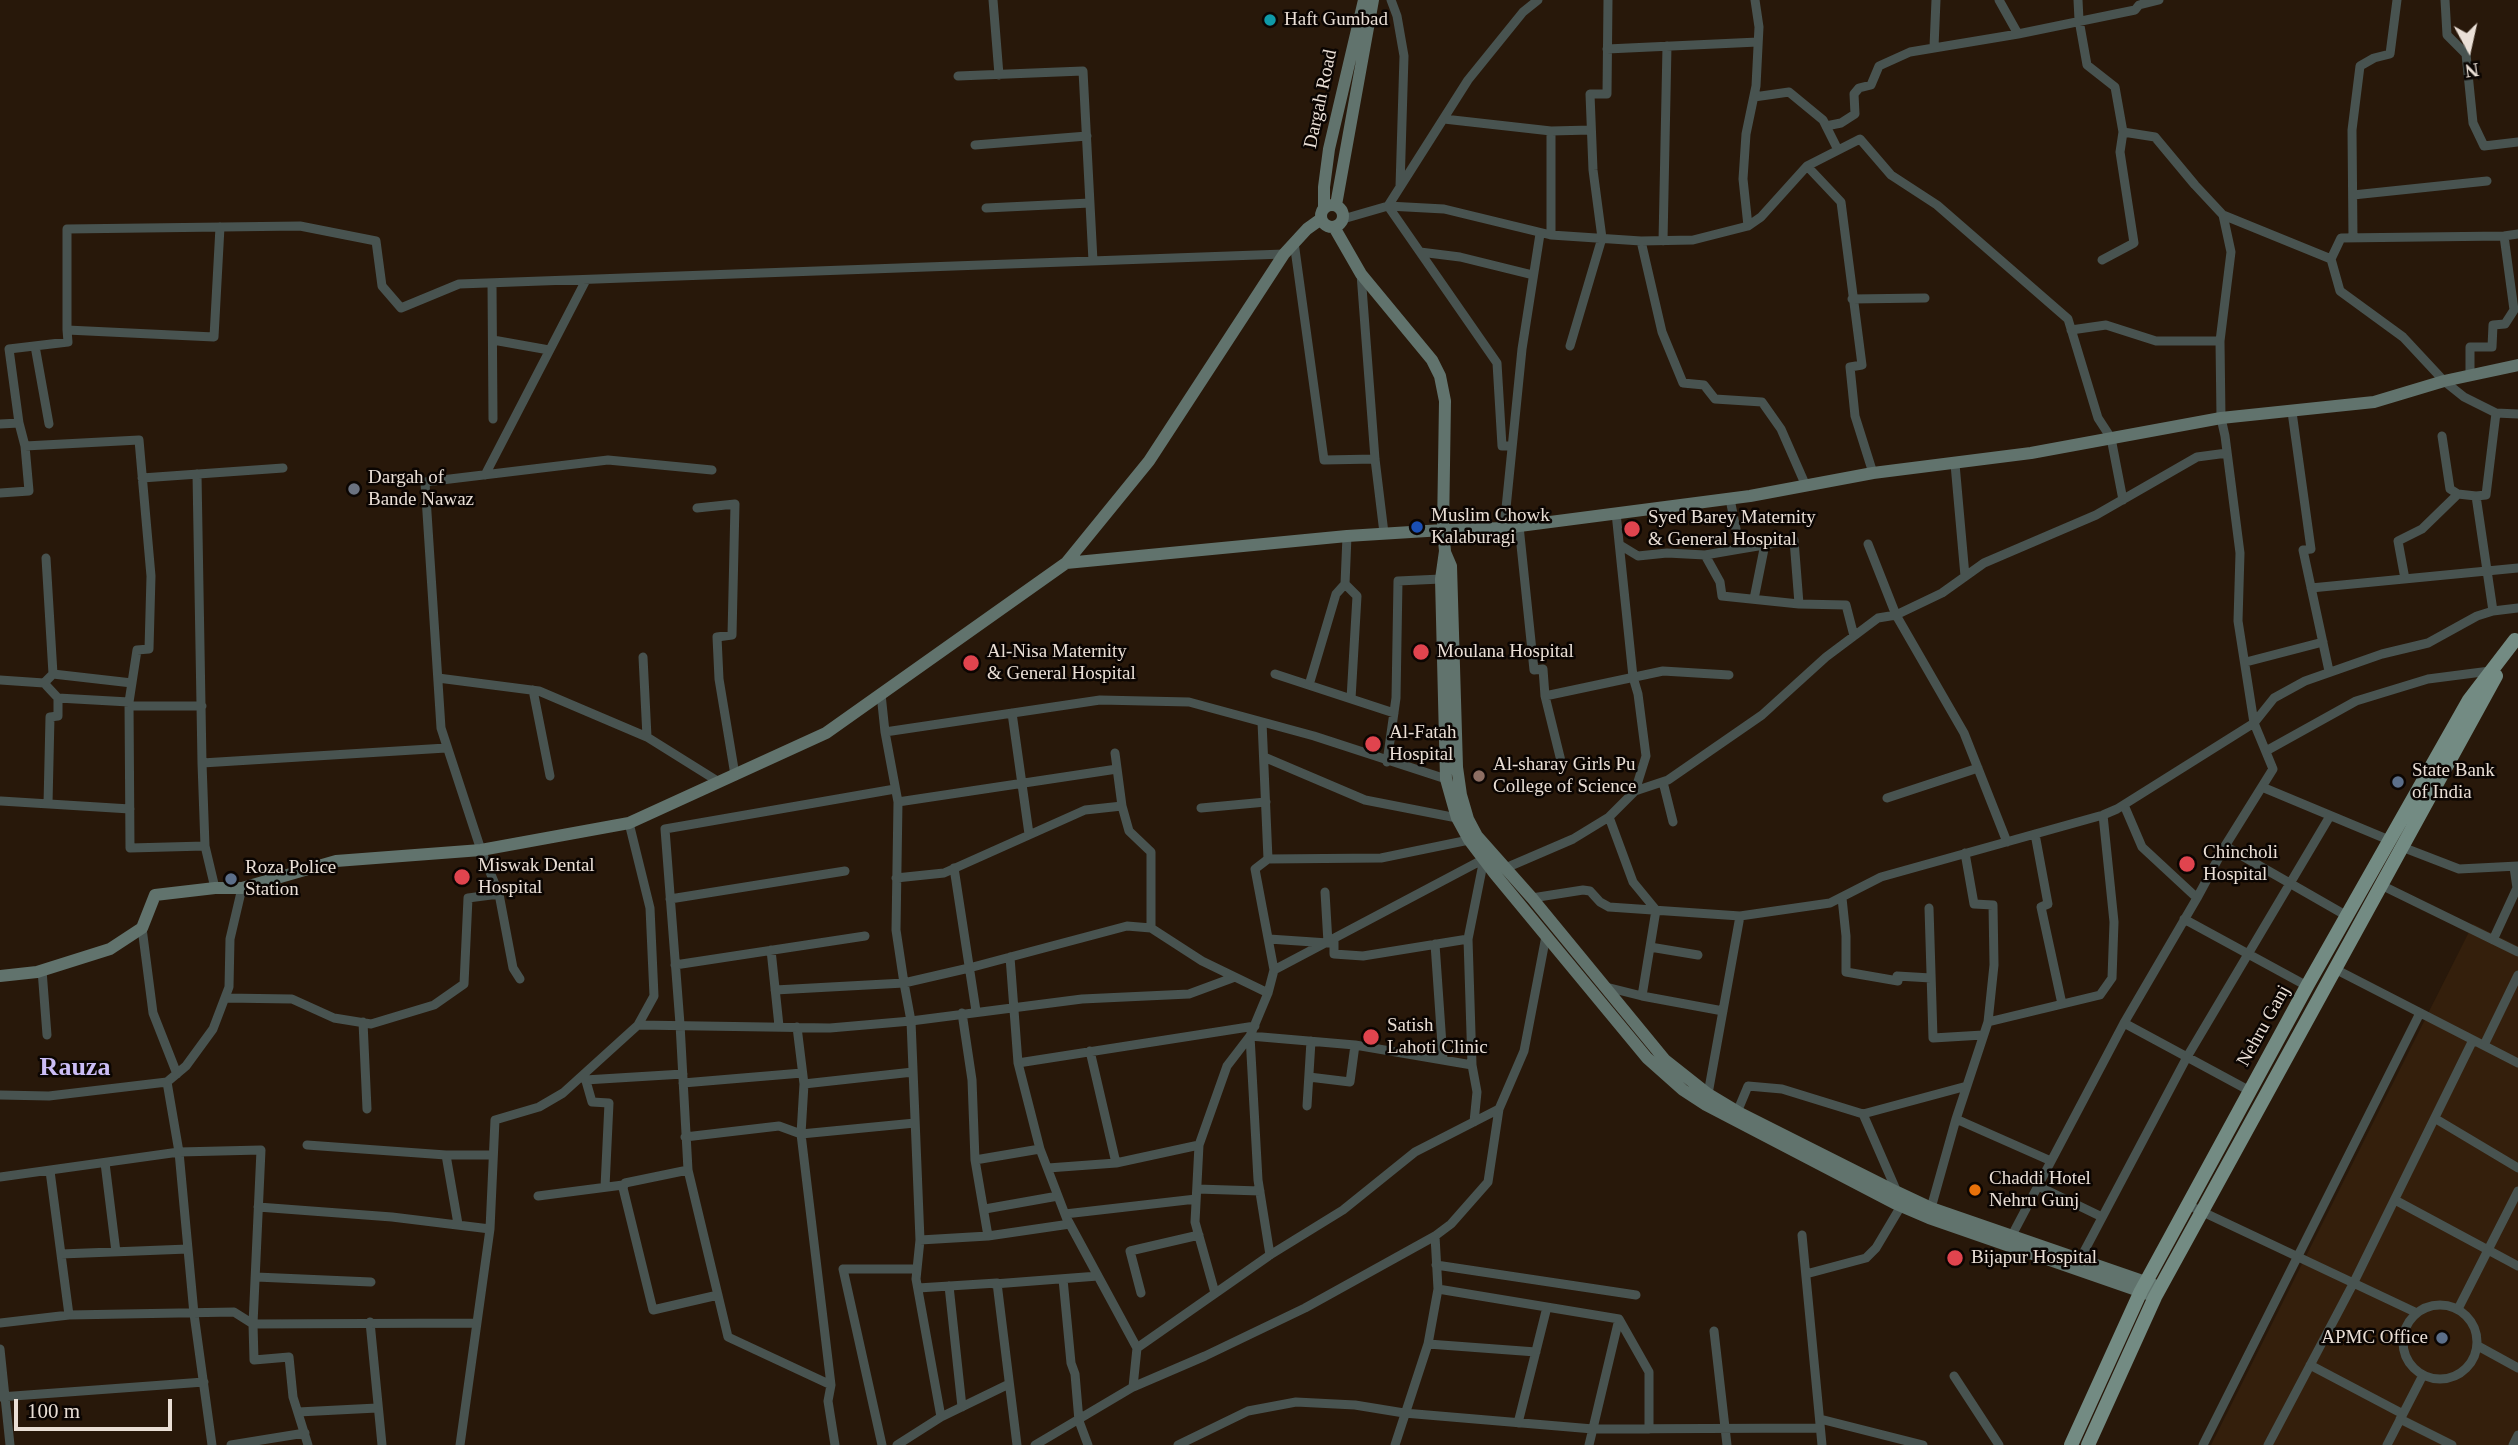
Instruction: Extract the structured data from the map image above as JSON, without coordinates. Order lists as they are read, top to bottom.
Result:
{
  "streets": {
    "main road": ["Dargah Road", "Nehru Ganj"]
  },
  "districts": ["Rauza"],
  "places": [
    "Haft Gumbad",
    "Dargah of Bande Nawaz",
    "Muslim Chowk Kalaburagi",
    "Syed Barey Maternity & General Hospital",
    "Moulana Hospital",
    "Al-Nisa Maternity & General Hospital",
    "Al-Fatah Hospital",
    "Al-sharay Girls Pu College of Science",
    "State Bank of India",
    "Chincholi Hospital",
    "Miswak Dental Hospital",
    "Roza Police Station",
    "Satish Lahoti Clinic",
    "Chaddi Hotel Nehru Gunj",
    "Bijapur Hospital",
    "APMC Office"
  ],
  "scale_bar": "100 m",
  "north": "bottom"
}
